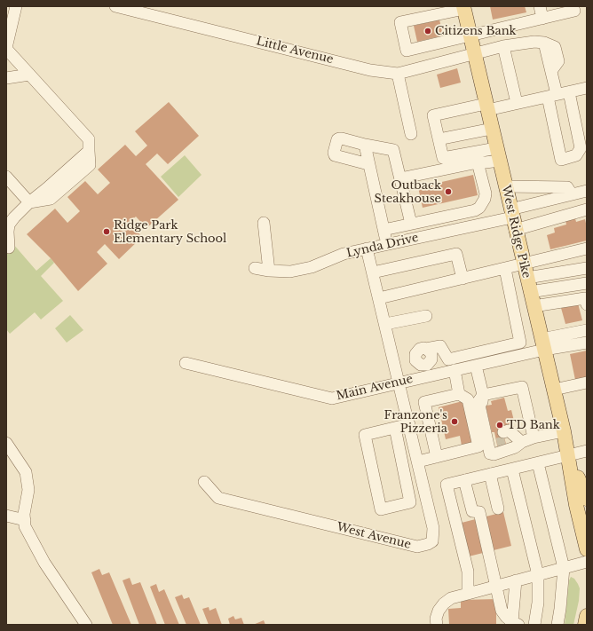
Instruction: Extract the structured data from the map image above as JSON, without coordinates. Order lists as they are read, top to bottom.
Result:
{
  "streets": {
    "main road": ["West Ridge Pike"],
    "street": [
      "Little Avenue",
      "Lynda Drive",
      "Main Avenue",
      "West Avenue"
    ]
  },
  "crossings": [
    ["Little Avenue", "West Ridge Pike"],
    ["West Ridge Pike", "Lynda Drive"],
    ["West Ridge Pike", "Main Avenue"],
    ["Lynda Drive", "West Avenue"],
    ["Main Avenue", "West Avenue"]
  ],
  "places": [
    "Citizens Bank",
    "Outback Steakhouse",
    "Ridge Park Elementary School",
    "Franzone's Pizzeria",
    "TD Bank"
  ]
}
